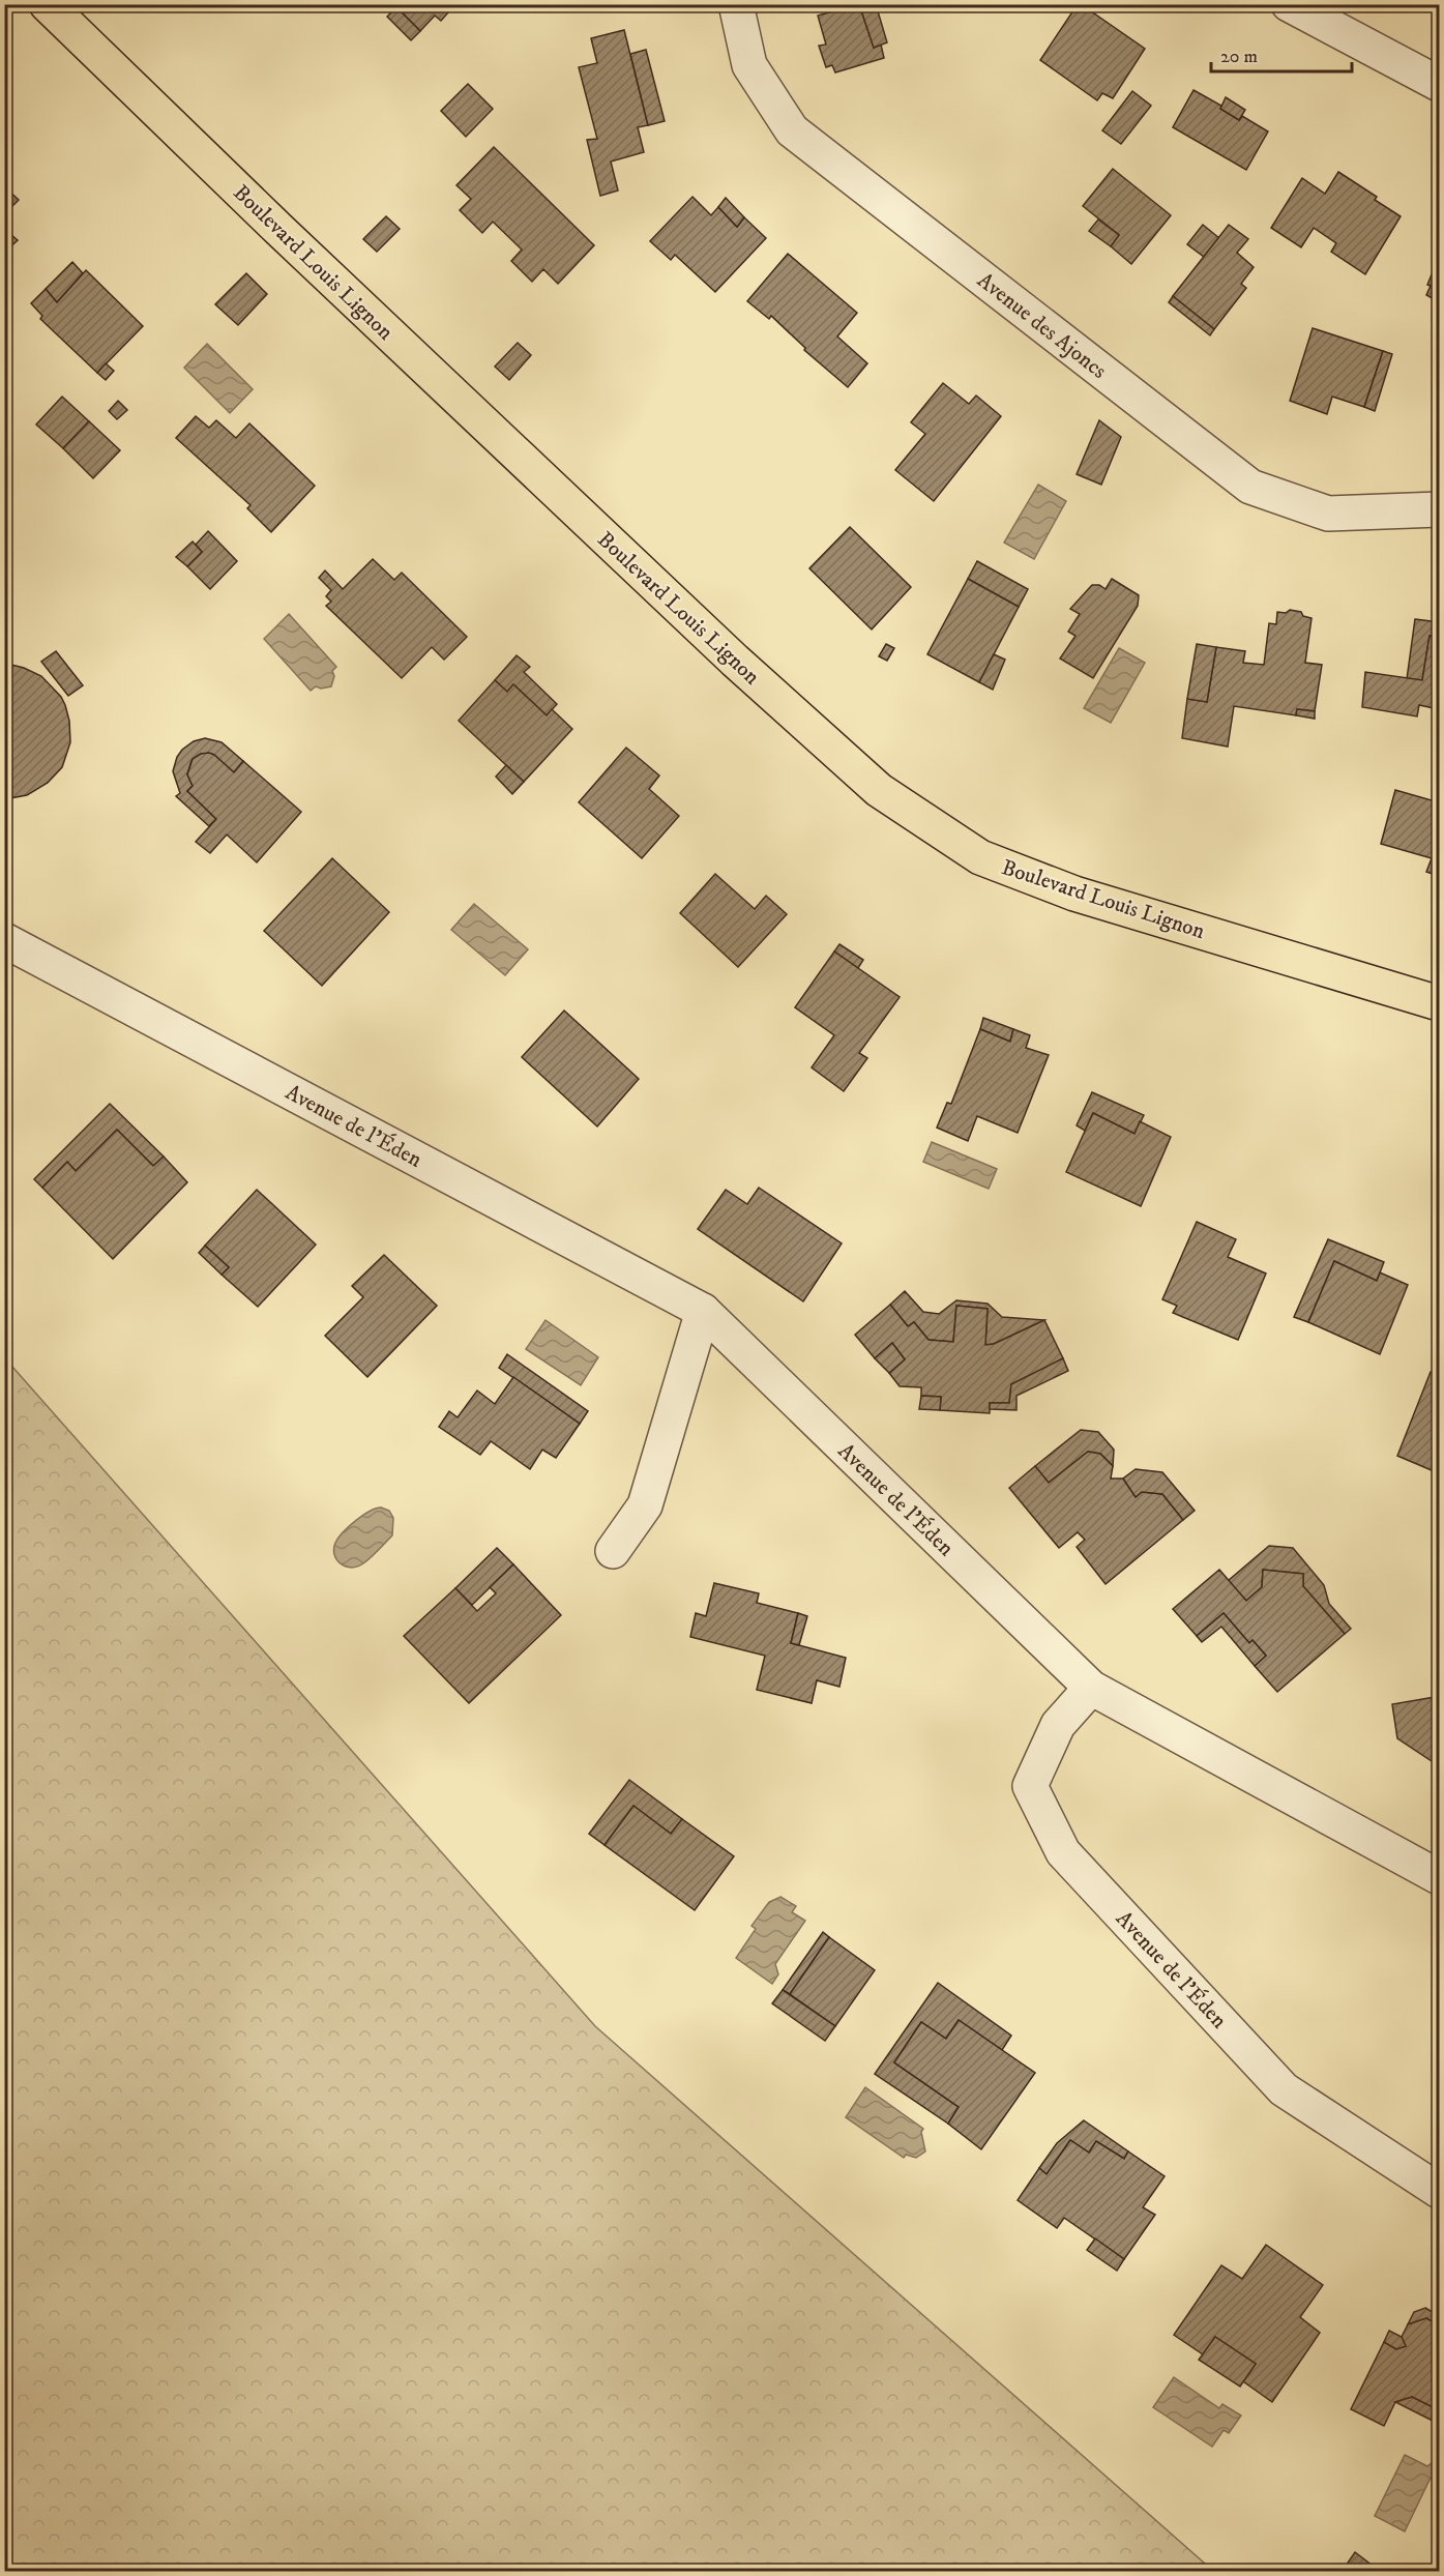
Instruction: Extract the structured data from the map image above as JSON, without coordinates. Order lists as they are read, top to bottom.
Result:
{
  "streets": {
    "main road": ["Boulevard Louis Lignon"],
    "street": ["Avenue des Ajoncs", "Avenue de l'Éden"]
  },
  "scale_bar": "20 m"
}
